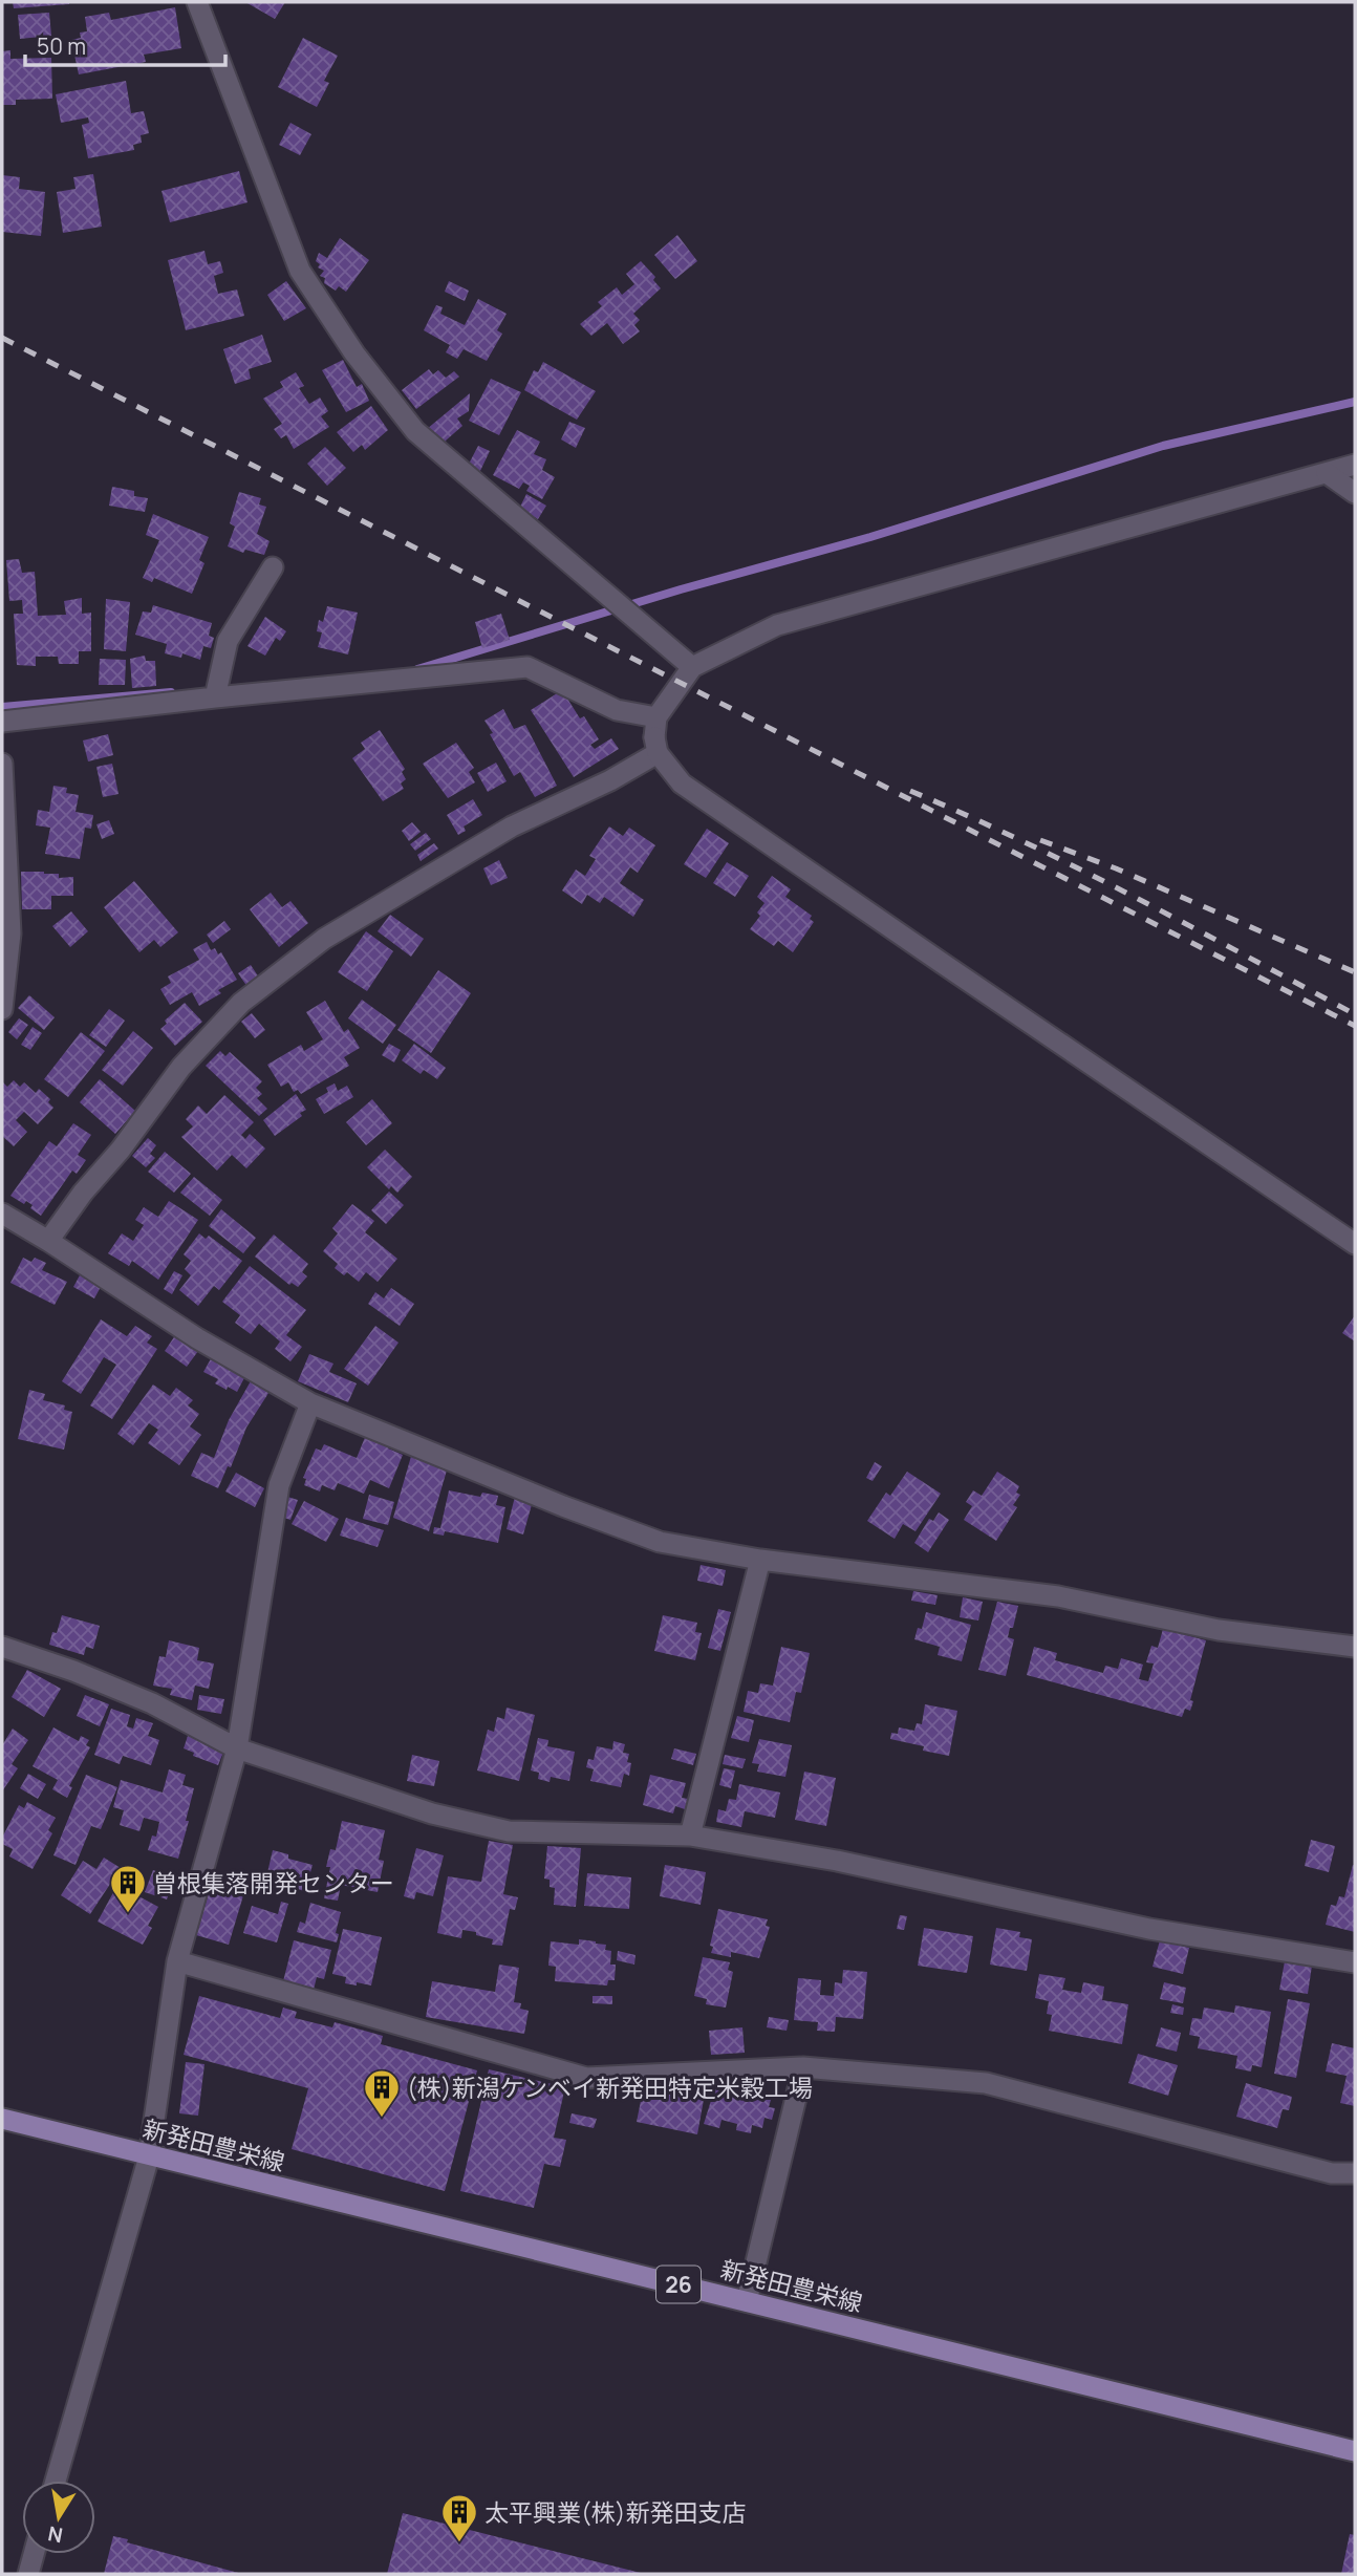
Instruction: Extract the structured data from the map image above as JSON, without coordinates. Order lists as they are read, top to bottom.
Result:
{
  "streets": {
    "main road": ["新発田豊栄線", "26"]
  },
  "places": {
    "building": ["曽根集落開発センター", "(株)新潟ケンベイ新発田特定米穀工場", "太平興業(株)新発田支店"]
  },
  "scale_bar": "50 m",
  "north": "bottom"
}
